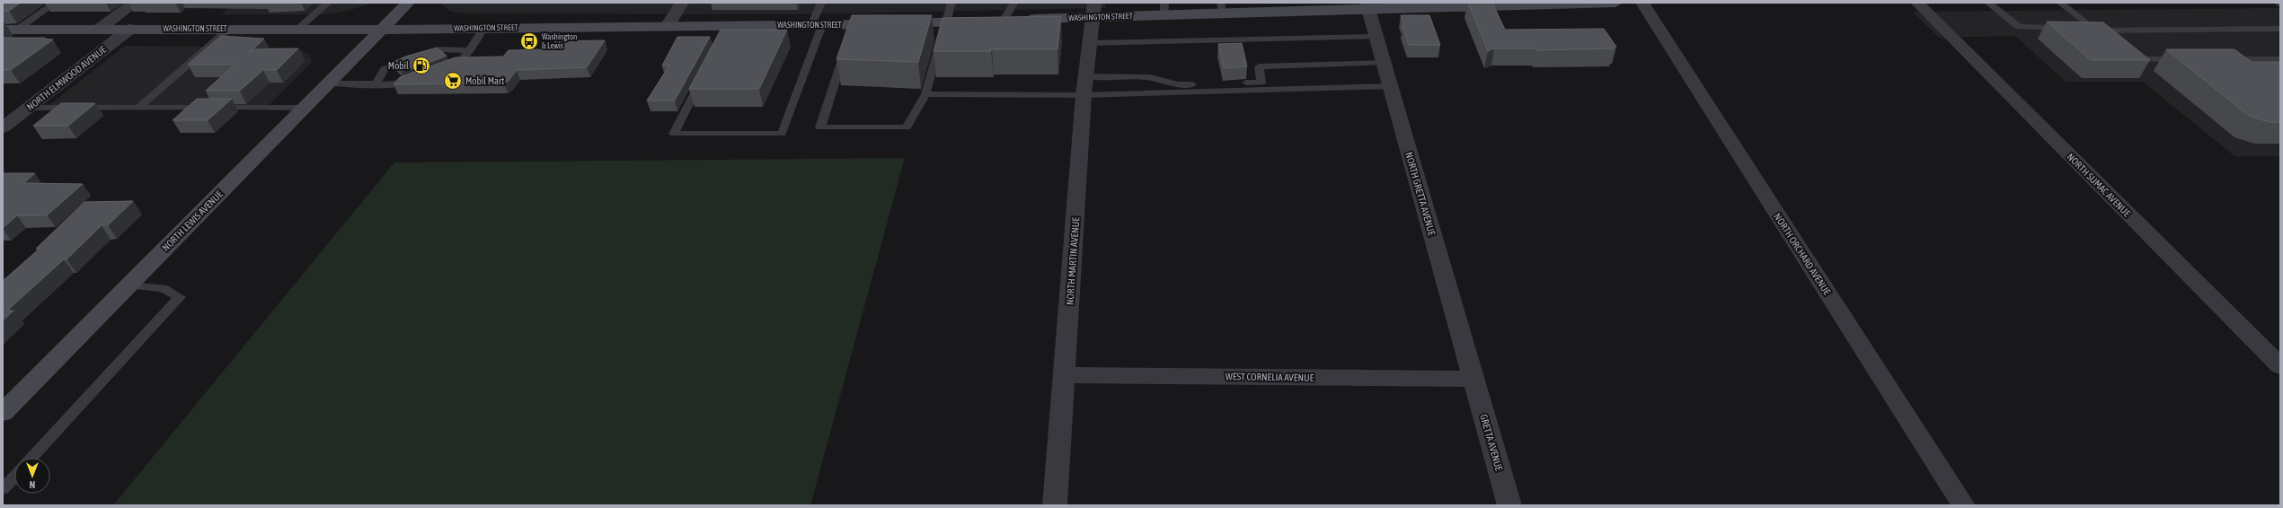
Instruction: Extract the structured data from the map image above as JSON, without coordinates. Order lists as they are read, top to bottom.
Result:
{
  "streets": {
    "main road": ["WASHINGTON STREET", "NORTH LEWIS AVENUE"],
    "street": [
      "NORTH ELMWOOD AVENUE",
      "NORTH SUMAC AVENUE",
      "NORTH GRETTA AVENUE",
      "NORTH ORCHARD AVENUE",
      "NORTH MARTIN AVENUE",
      "WEST CORNELIA AVENUE",
      "GRETTA AVENUE"
    ]
  },
  "crossings": [
    ["WASHINGTON STREET", "NORTH ELMWOOD AVENUE"],
    ["WASHINGTON STREET", "NORTH GRETTA AVENUE"],
    ["WASHINGTON STREET", "NORTH LEWIS AVENUE"],
    ["WASHINGTON STREET", "NORTH MARTIN AVENUE"],
    ["NORTH GRETTA AVENUE", "WEST CORNELIA AVENUE"],
    ["NORTH GRETTA AVENUE", "GRETTA AVENUE"],
    ["NORTH MARTIN AVENUE", "WEST CORNELIA AVENUE"],
    ["WEST CORNELIA AVENUE", "GRETTA AVENUE"]
  ],
  "places": {
    "bus stop": ["Washington & Lewis"],
    "fuel station": ["Mobil"],
    "supermarket": ["Mobil Mart"]
  },
  "north": "bottom"
}
